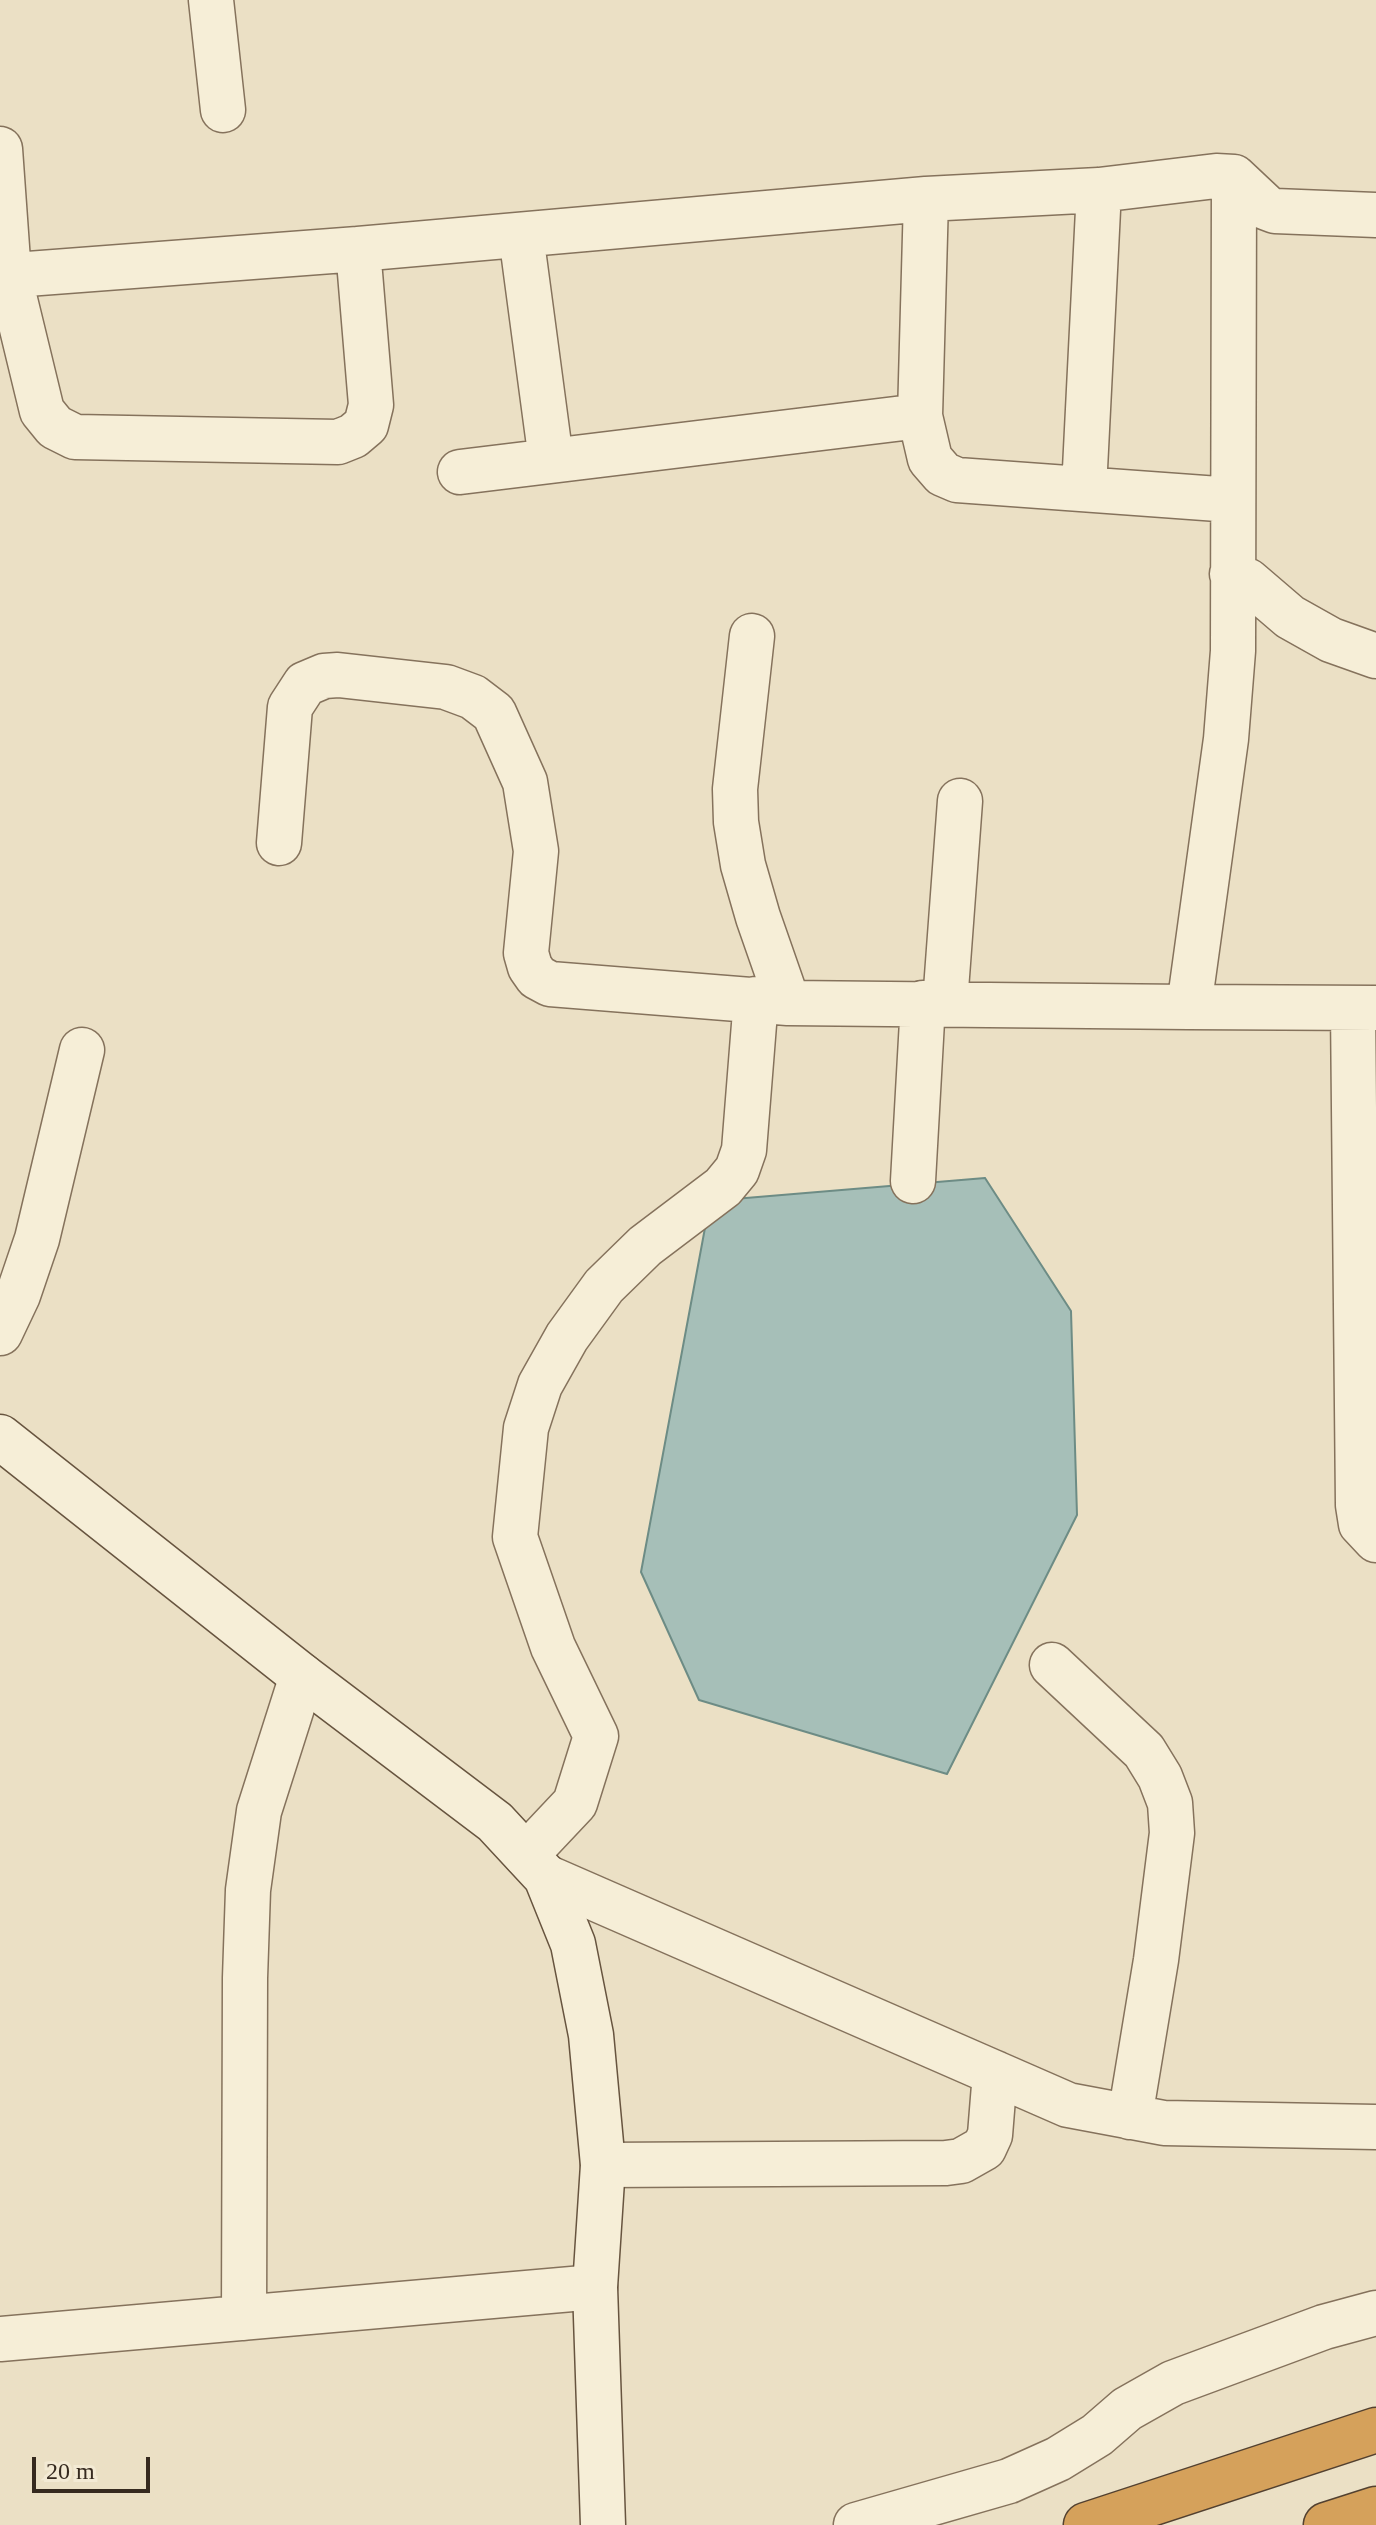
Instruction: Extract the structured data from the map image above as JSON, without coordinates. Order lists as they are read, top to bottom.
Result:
{
  "scale_bar": "20 m"
}
